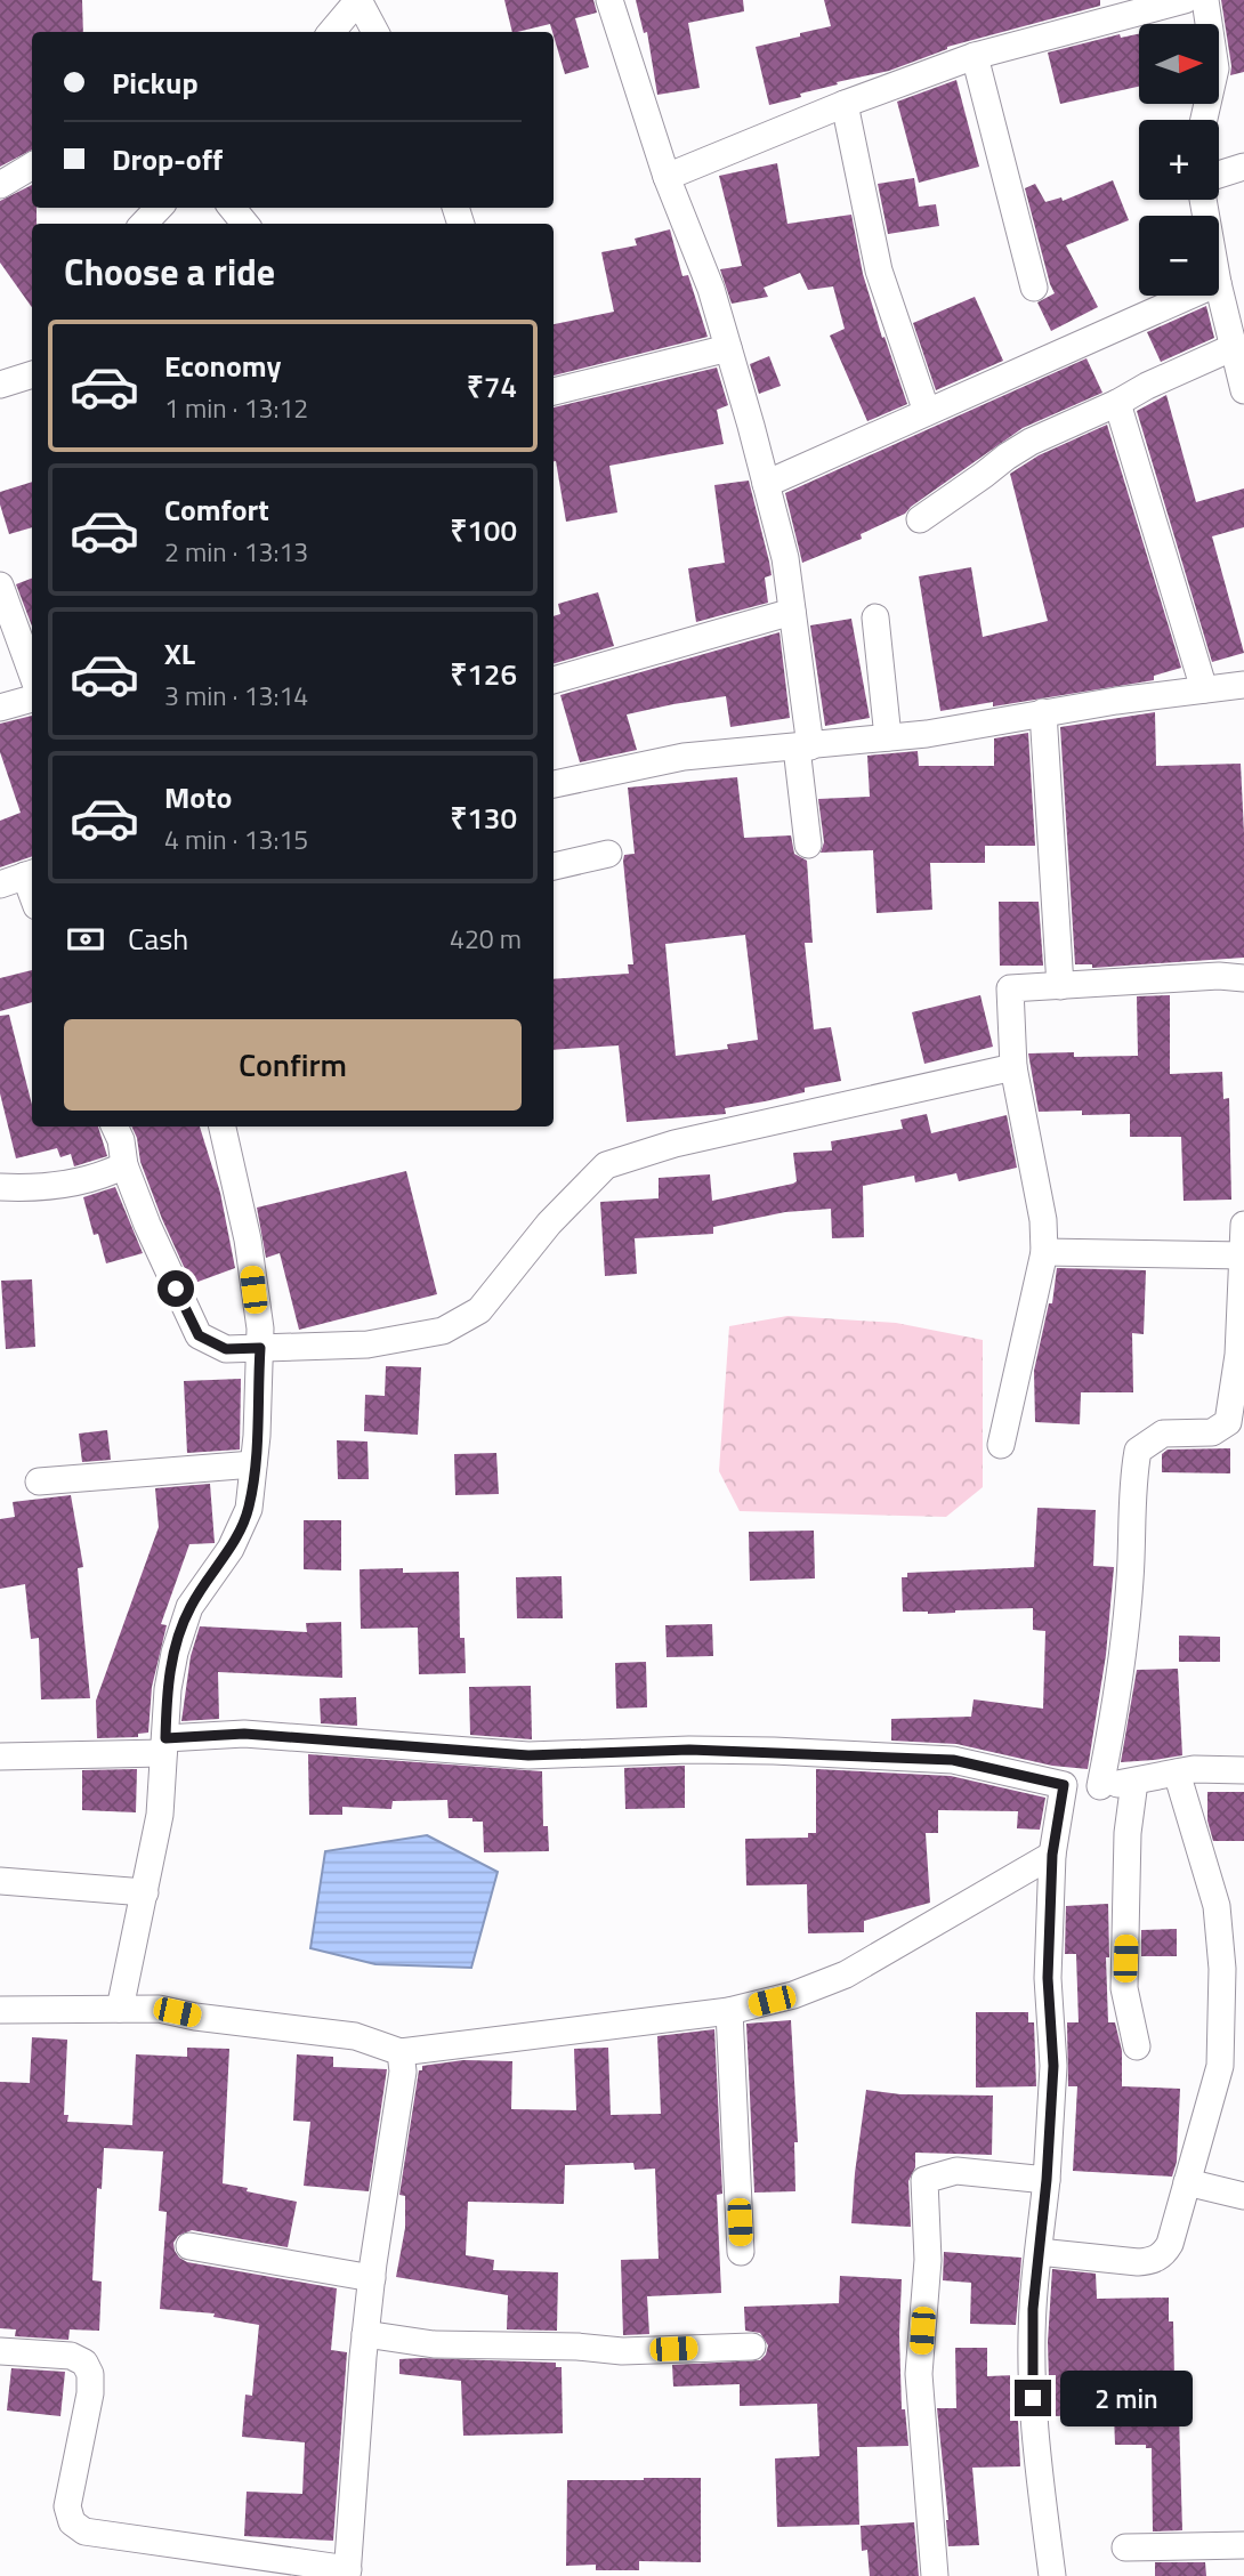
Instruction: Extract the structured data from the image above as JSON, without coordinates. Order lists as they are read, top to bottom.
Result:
{
  "north": "right",
  "page": {
    "map_buttons": ["+", "−"],
    "banner": ["Pickup", "Drop-off"],
    "heading": "Choose a ride",
    "list": [
      {
        "name": "Economy",
        "note": "1 min · 13:12",
        "value": "₹74"
      },
      {
        "name": "Comfort",
        "note": "2 min · 13:13",
        "value": "₹100"
      },
      {
        "name": "XL",
        "note": "3 min · 13:14",
        "value": "₹126"
      },
      {
        "name": "Moto",
        "note": "4 min · 13:15",
        "value": "₹130"
      }
    ],
    "pay": ["Cash", "420 m"],
    "buttons": "Confirm",
    "bubble": "2 min"
  }
}
